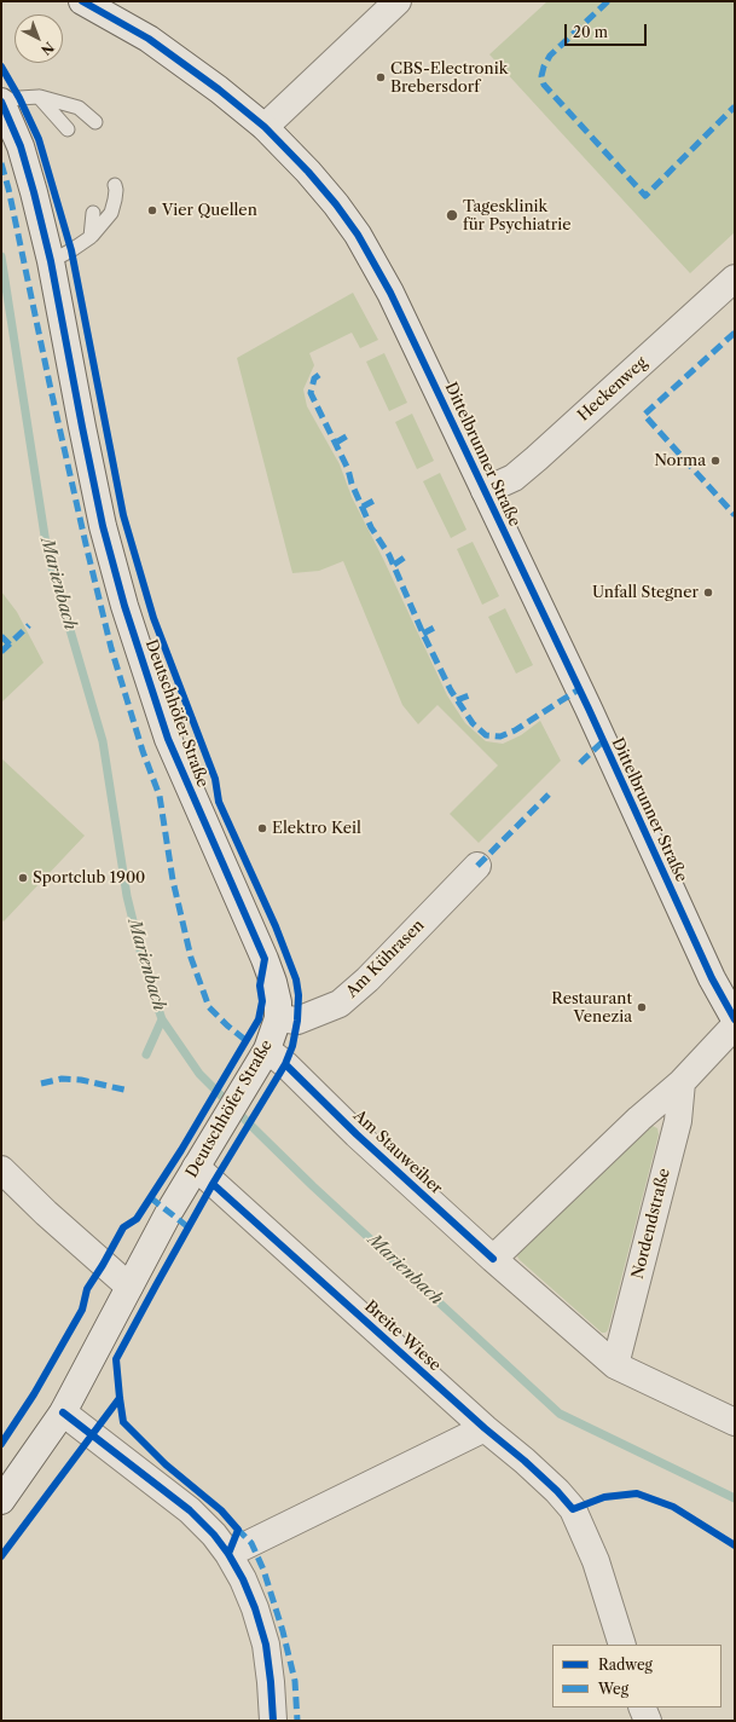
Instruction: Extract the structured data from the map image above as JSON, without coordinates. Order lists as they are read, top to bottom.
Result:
{
  "streets": {
    "street": [
      "Heckenweg",
      "Dittelbrunner Straße",
      "Deutschhöfer Straße",
      "Am Kührasen",
      "Am Stauweiher",
      "Nordendstraße",
      "Breite Wiese"
    ]
  },
  "crossings": [
    ["Heckenweg", "Dittelbrunner Straße"],
    ["Deutschhöfer Straße", "Am Kührasen"],
    ["Deutschhöfer Straße", "Am Stauweiher"],
    ["Deutschhöfer Straße", "Breite Wiese"],
    ["Am Stauweiher", "Nordendstraße"]
  ],
  "water": ["Marienbach"],
  "places": [
    "CBS-Electronik Brebersdorf",
    "Vier Quellen",
    "Tagesklinik für Psychiatrie",
    "Norma",
    "Unfall Stegner",
    "Elektro Keil",
    "Sportclub 1900",
    "Restaurant Venezia"
  ],
  "legend": ["Radweg", "Weg"],
  "scale_bar": "20 m",
  "north": "bottom right"
}
